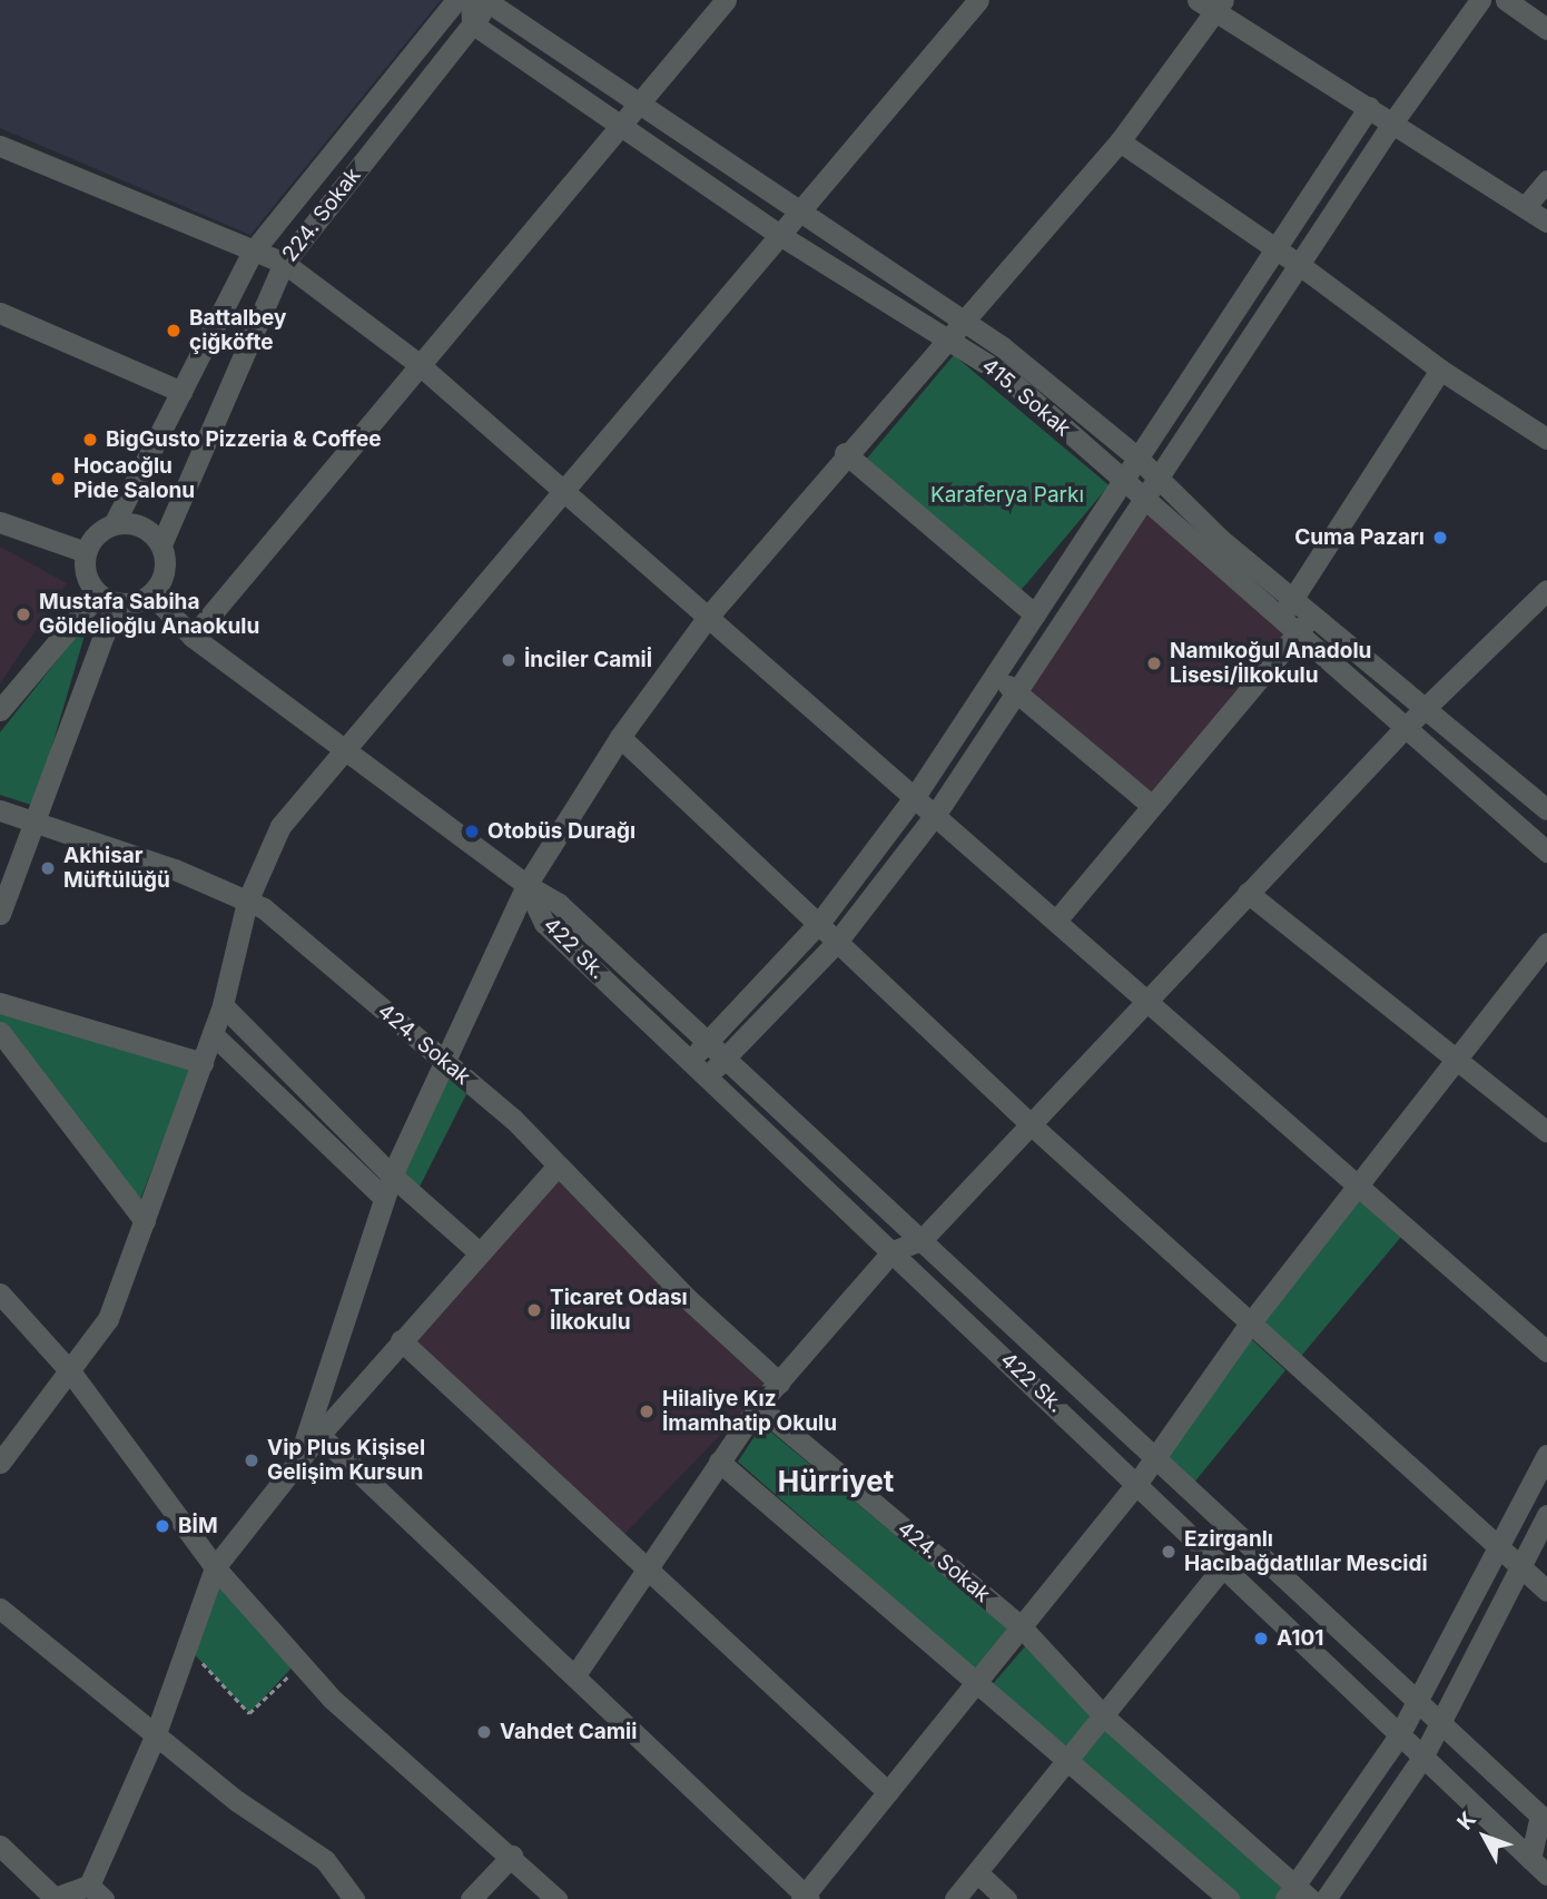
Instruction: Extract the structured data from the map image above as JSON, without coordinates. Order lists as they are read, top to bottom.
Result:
{
  "streets": {
    "street": [
      "224. Sokak",
      "415. Sokak",
      "422 Sk.",
      "424. Sokak"
    ]
  },
  "crossings": [
    ["224. Sokak", "415. Sokak"],
    ["224. Sokak", "422 Sk."]
  ],
  "districts": ["Hürriyet"],
  "parks": ["Karaferya Parkı"],
  "places": [
    "Battalbey çiğköfte",
    "BigGusto Pizzeria & Coffee",
    "Hocaoğlu Pide Salonu",
    "Cuma Pazarı",
    "Mustafa Sabiha Göldelioğlu Anaokulu",
    "İnciler Camiİ",
    "Namıkoğul Anadolu Lisesi/İlkokulu",
    "Otobüs Durağı",
    "Akhisar Müftülüğü",
    "Ticaret Odası İlkokulu",
    "Hilaliye Kız İmamhatip Okulu",
    "Vip Plus Kişisel Gelişim Kursun",
    "BİM",
    "Ezirganlı Hacıbağdatlılar Mescidi",
    "A101",
    "Vahdet Camii"
  ],
  "north": "top left"
}
